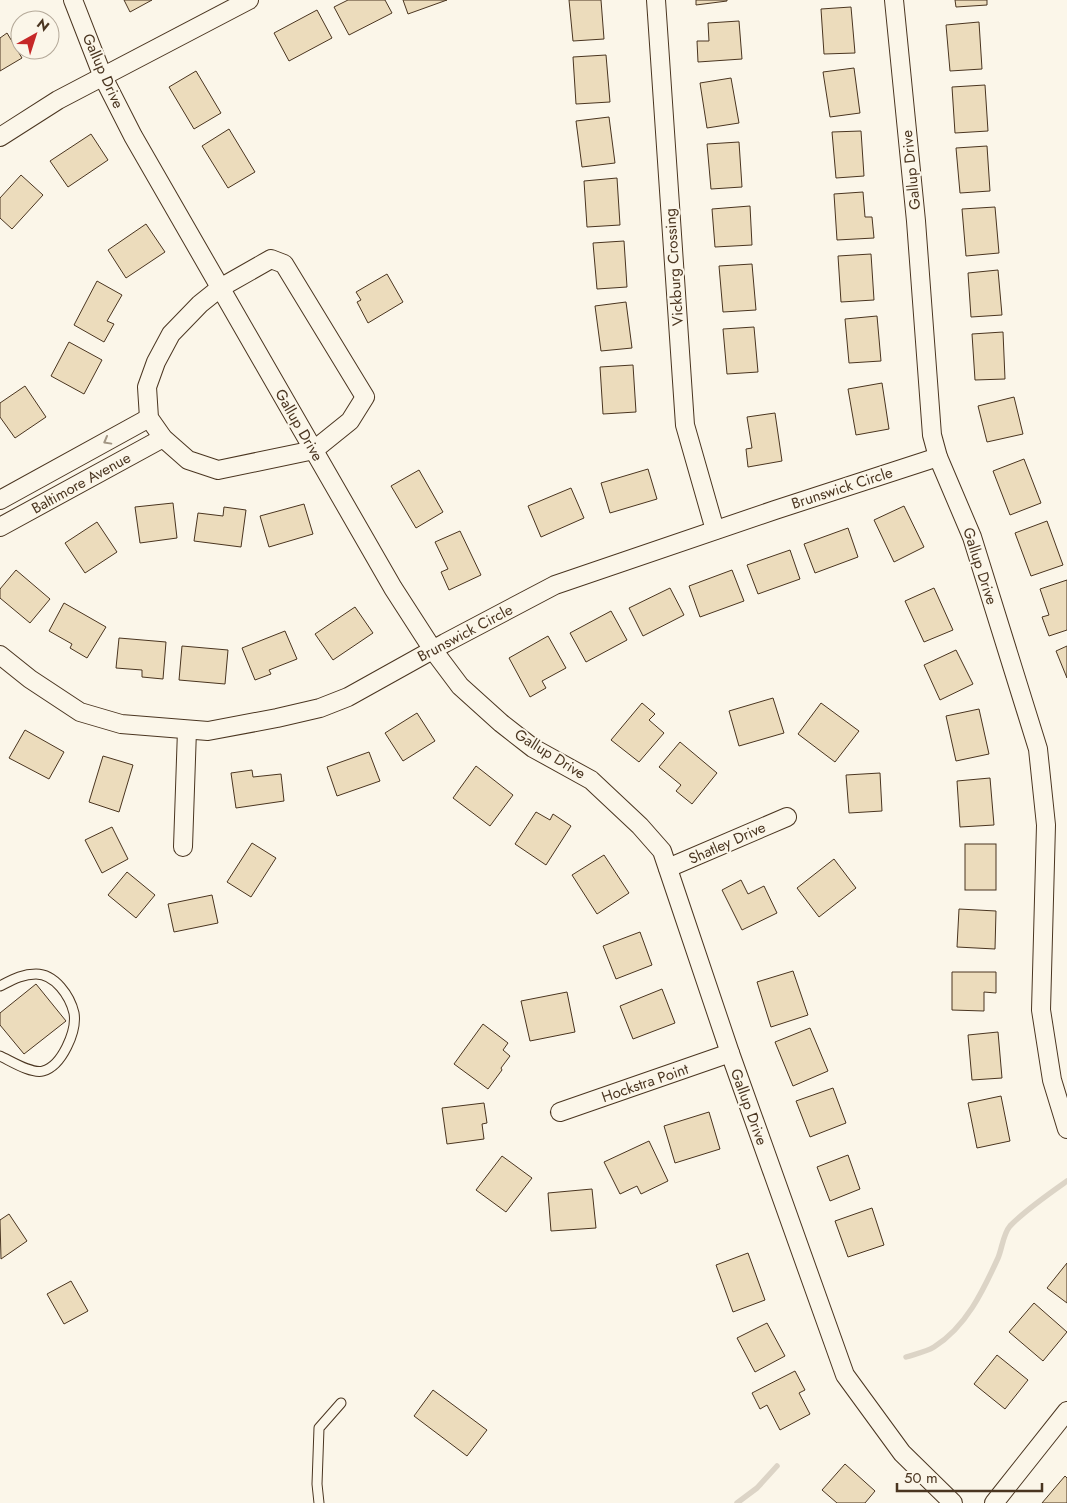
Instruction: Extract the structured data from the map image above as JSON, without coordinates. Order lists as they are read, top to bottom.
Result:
{
  "streets": {
    "street": [
      "Gallup Drive",
      "Vickburg Crossing",
      "Baltimore Avenue",
      "Brunswick Circle",
      "Shatley Drive",
      "Hockstra Point"
    ]
  },
  "crossings": [
    ["Gallup Drive", "Brunswick Circle"],
    ["Gallup Drive", "Shatley Drive"],
    ["Gallup Drive", "Hockstra Point"],
    ["Vickburg Crossing", "Brunswick Circle"]
  ],
  "scale_bar": "50 m",
  "north": "top right"
}
